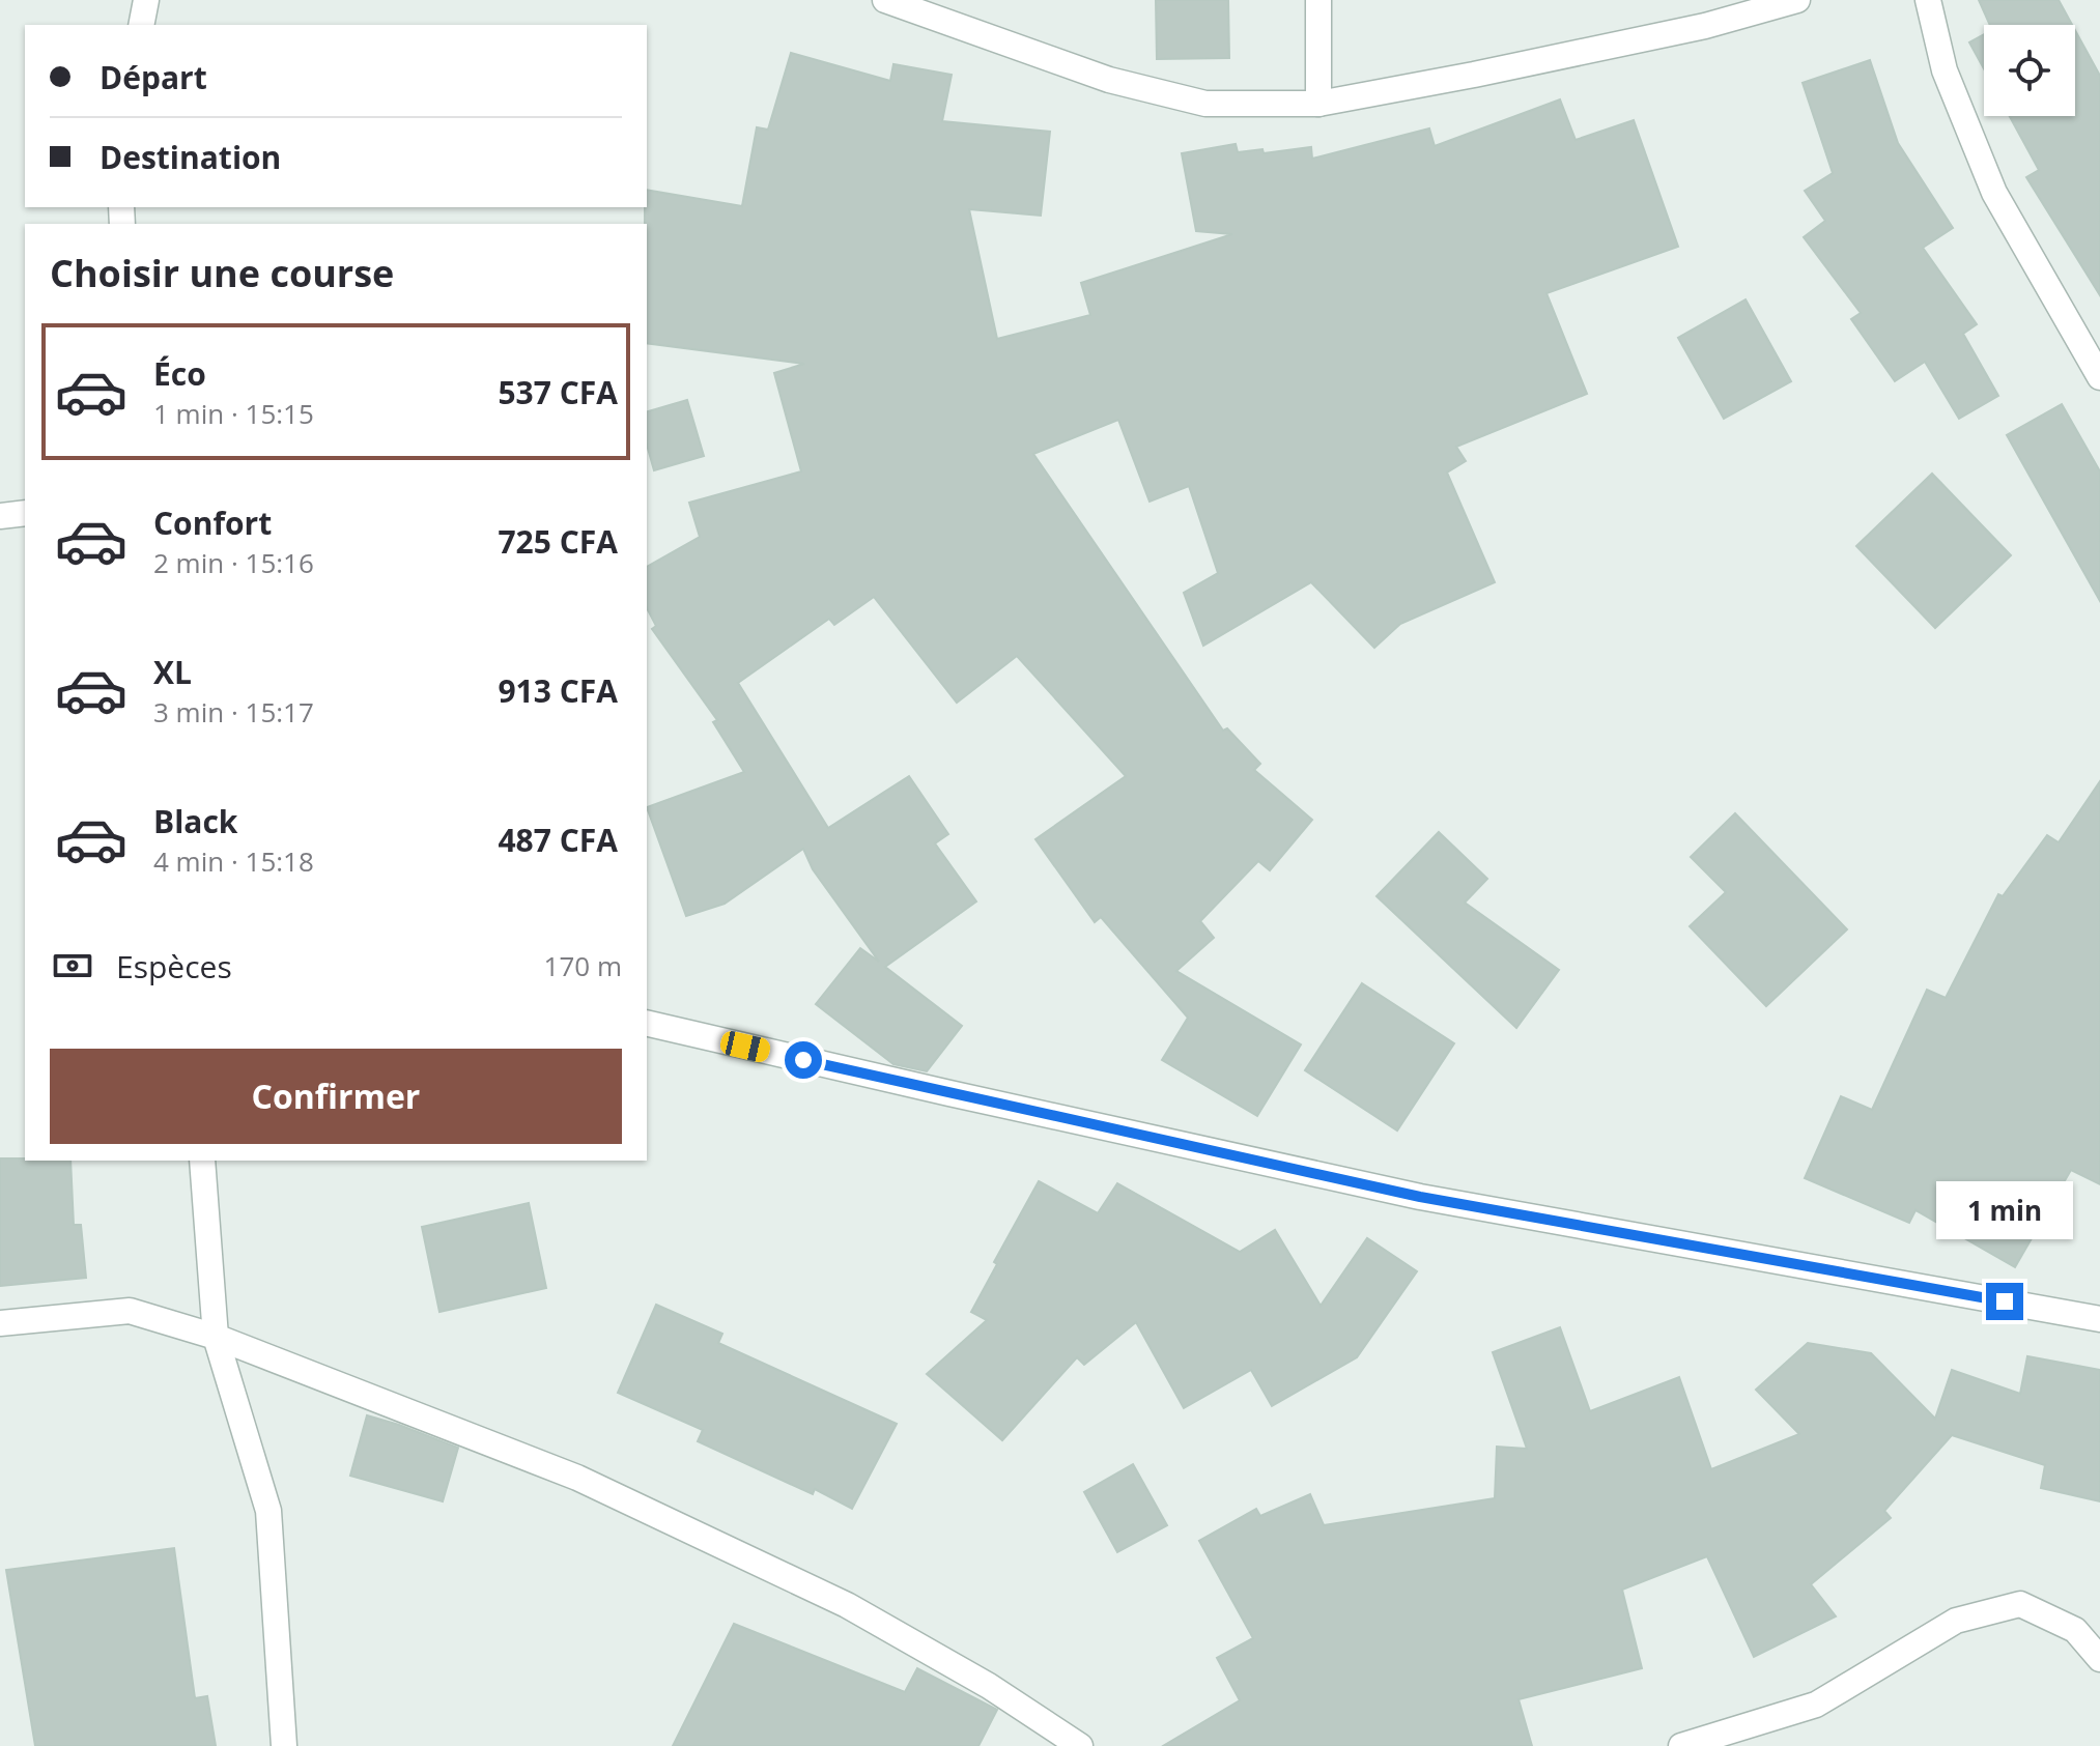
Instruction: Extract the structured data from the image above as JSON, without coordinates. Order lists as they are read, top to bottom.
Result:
{
  "page": {
    "banner": ["Départ", "Destination"],
    "heading": "Choisir une course",
    "list": [
      {
        "name": "Éco",
        "note": "1 min · 15:15",
        "value": "537 CFA"
      },
      {
        "name": "Confort",
        "note": "2 min · 15:16",
        "value": "725 CFA"
      },
      {
        "name": "XL",
        "note": "3 min · 15:17",
        "value": "913 CFA"
      },
      {
        "name": "Black",
        "note": "4 min · 15:18",
        "value": "487 CFA"
      }
    ],
    "pay": ["Espèces", "170 m"],
    "buttons": "Confirmer",
    "bubble": "1 min"
  }
}
